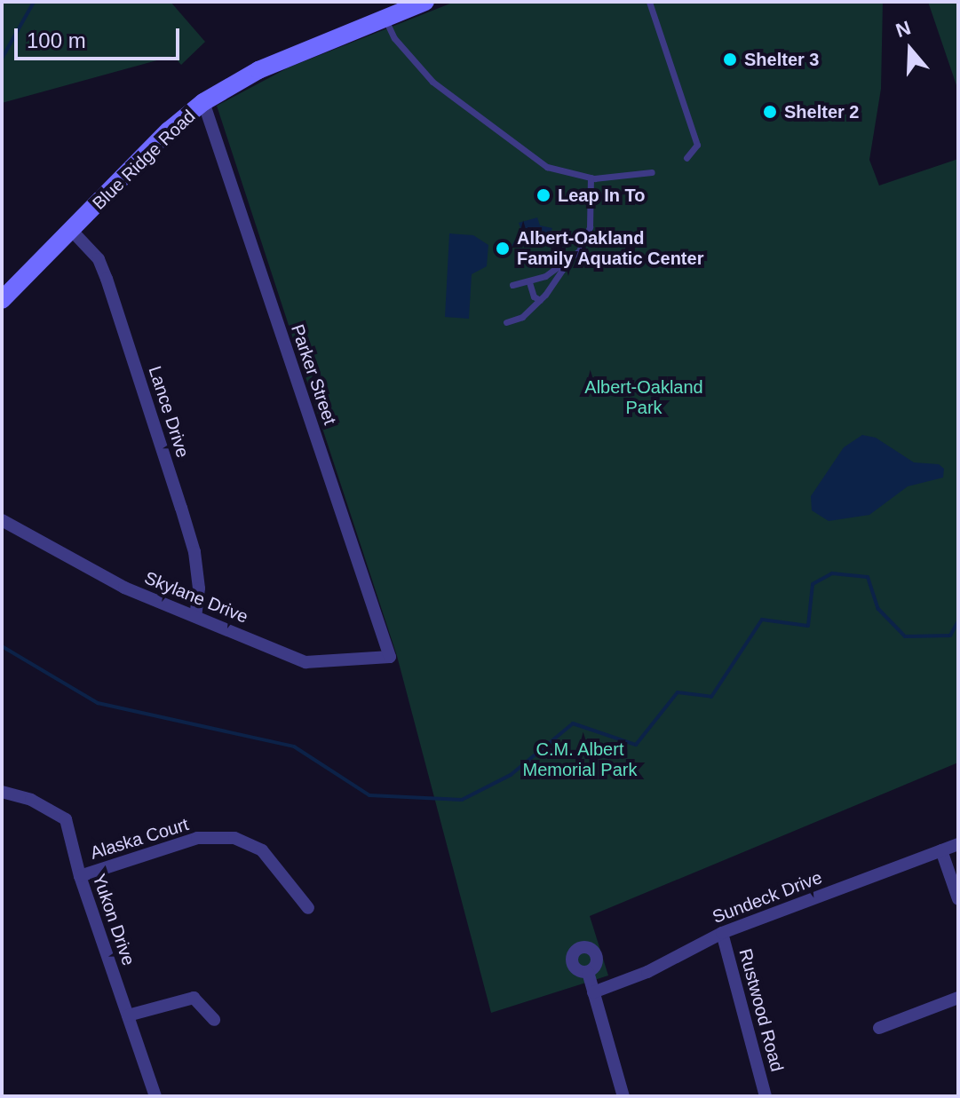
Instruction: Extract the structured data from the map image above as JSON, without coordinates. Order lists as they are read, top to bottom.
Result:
{
  "streets": {
    "street": [
      "Blue Ridge Road",
      "Parker Street",
      "Lance Drive",
      "Skylane Drive",
      "Alaska Court",
      "Sundeck Drive",
      "Yukon Drive",
      "Rustwood Road"
    ]
  },
  "crossings": [
    ["Blue Ridge Road", "Parker Street"],
    ["Blue Ridge Road", "Lance Drive"],
    ["Parker Street", "Skylane Drive"],
    ["Lance Drive", "Skylane Drive"],
    ["Alaska Court", "Yukon Drive"],
    ["Sundeck Drive", "Rustwood Road"]
  ],
  "parks": ["Albert-Oakland Park", "C.M. Albert Memorial Park"],
  "places": [
    "Shelter 3",
    "Shelter 2",
    "Leap In To",
    "Albert-Oakland Family Aquatic Center"
  ],
  "scale_bar": "100 m",
  "north": "top"
}
